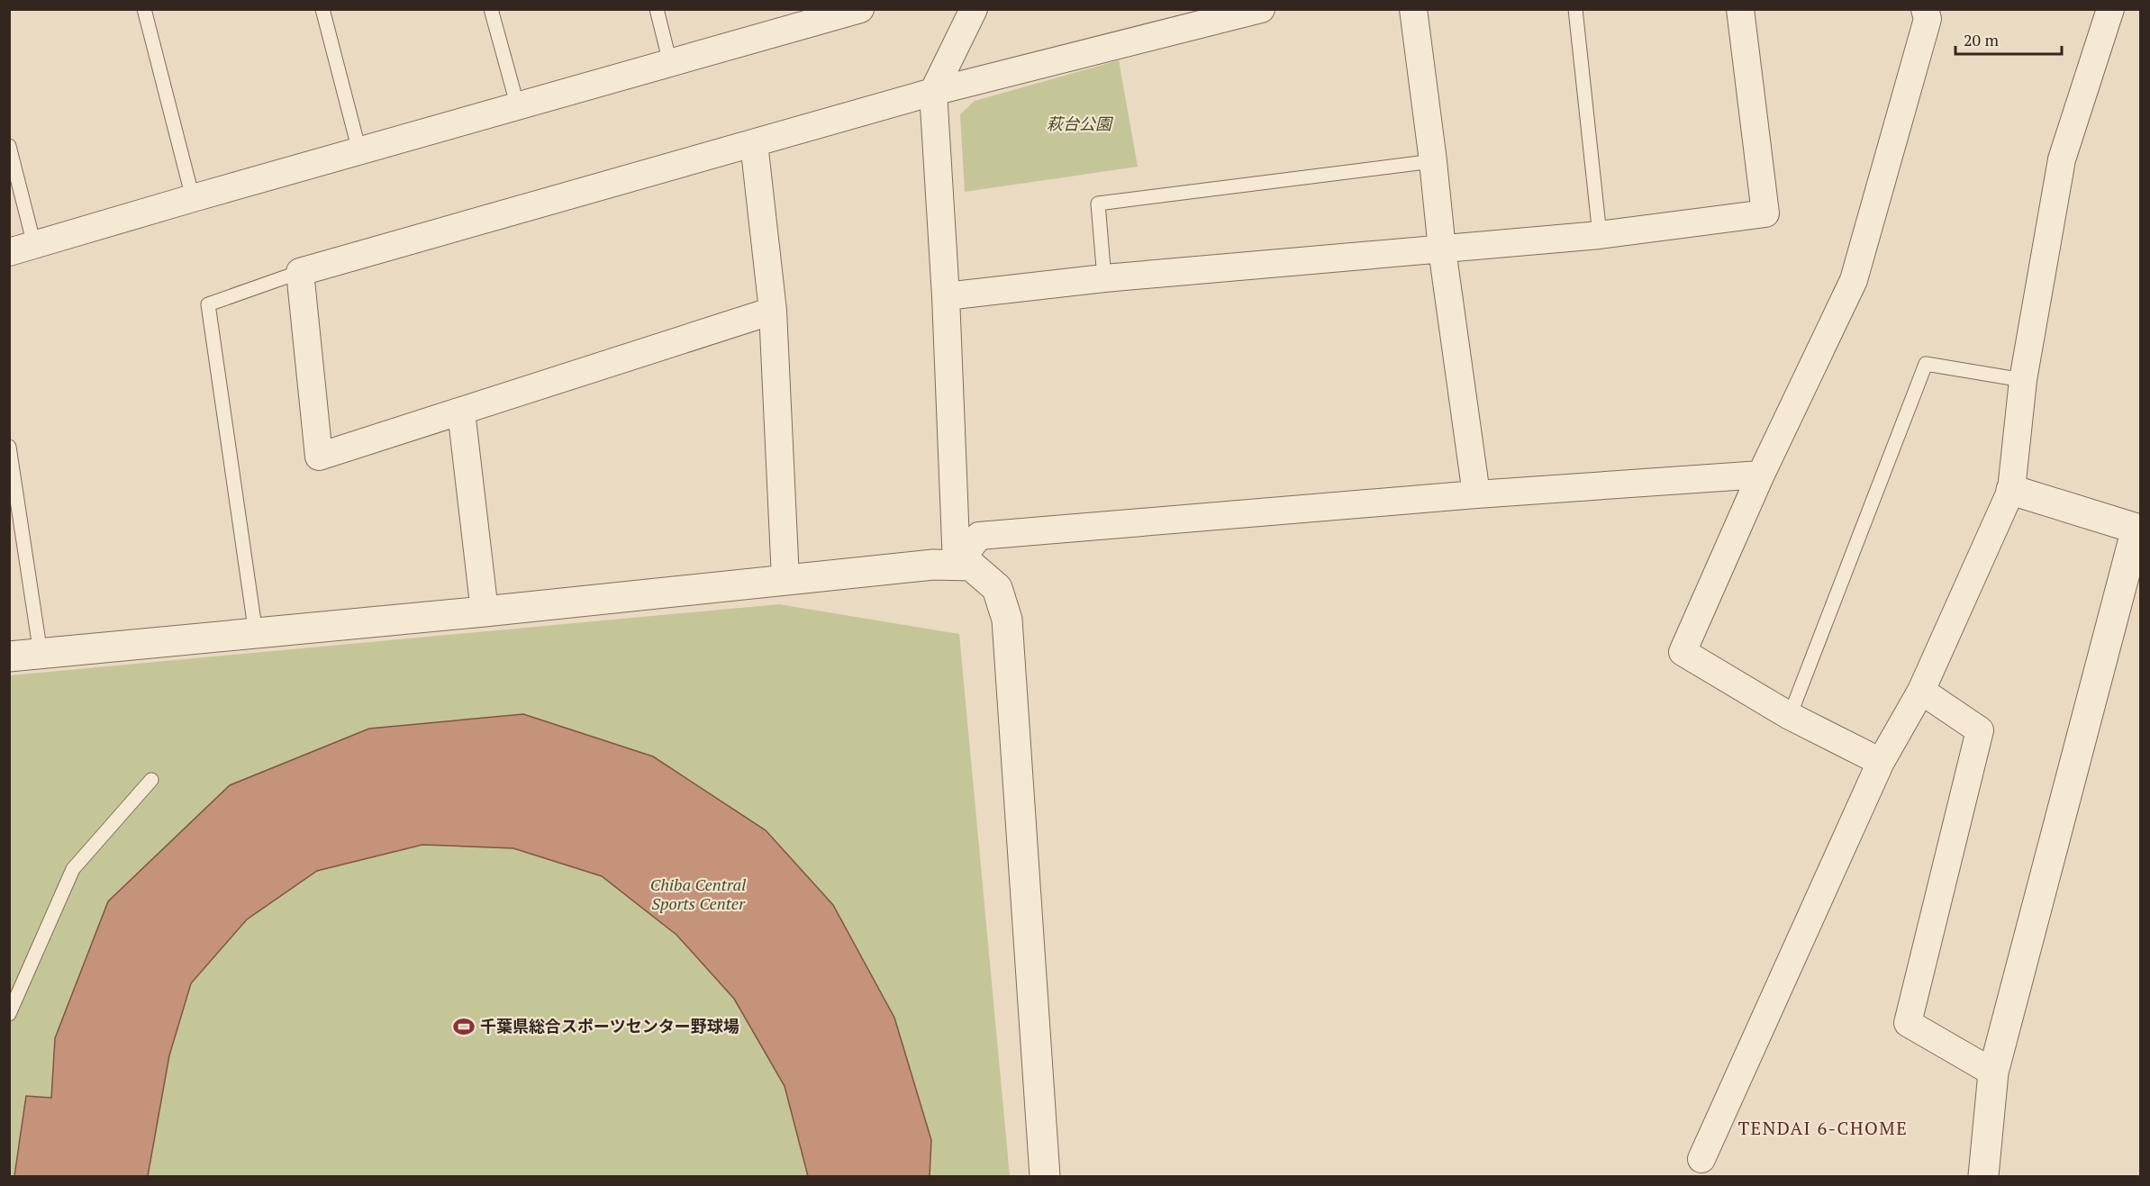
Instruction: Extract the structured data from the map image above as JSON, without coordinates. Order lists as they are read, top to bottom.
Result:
{
  "districts": ["TENDAI 6-CHOME"],
  "parks": ["萩台公園", "Chiba Central Sports Center"],
  "places": {
    "sports": ["千葉県総合スポーツセンター野球場"]
  },
  "scale_bar": "20 m"
}
